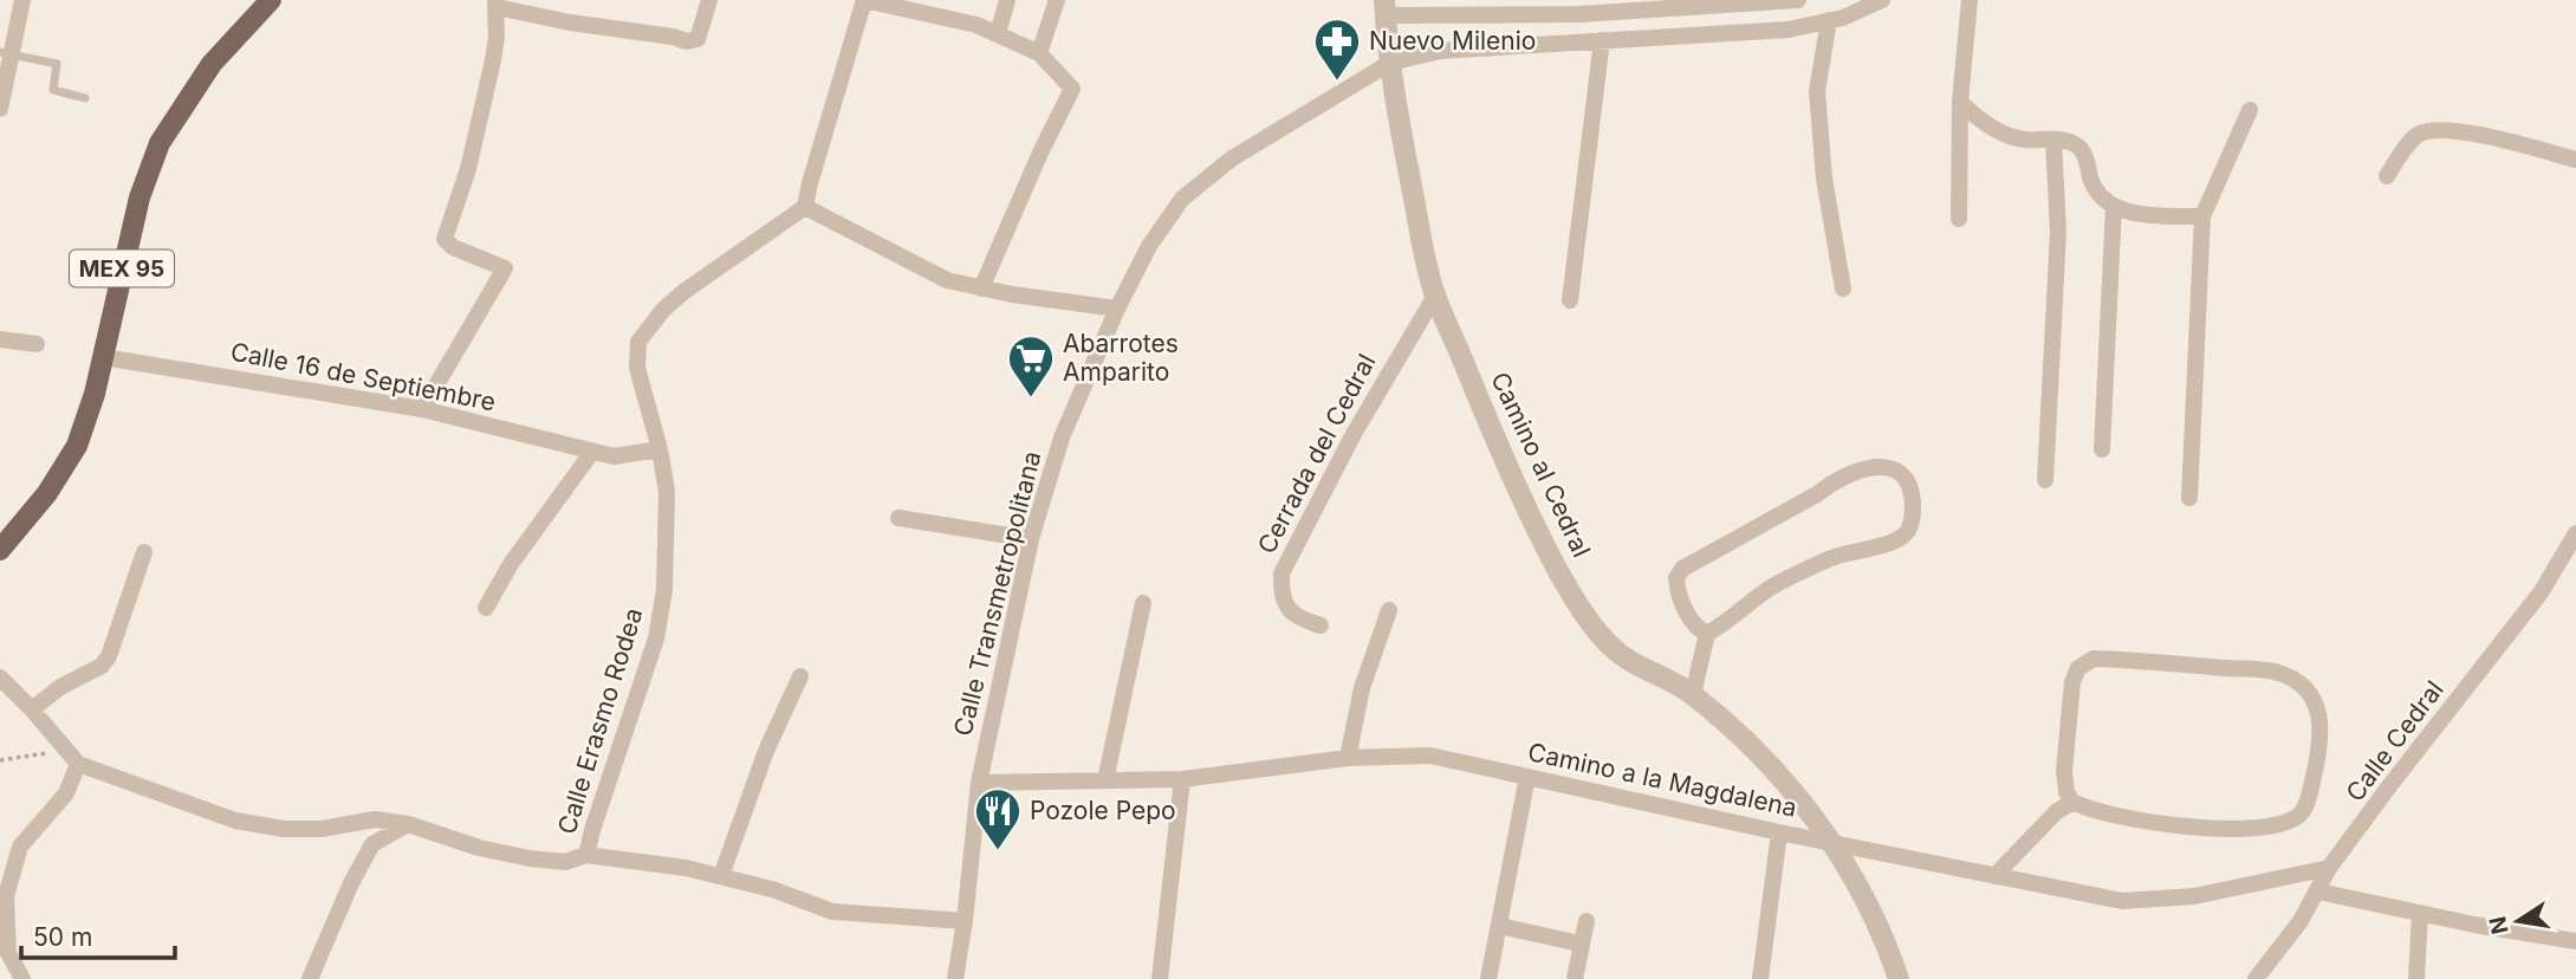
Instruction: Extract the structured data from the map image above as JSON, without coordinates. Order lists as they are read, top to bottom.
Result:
{
  "streets": {
    "main road": ["MEX 95"],
    "street": [
      "Calle 16 de Septiembre",
      "Cerrada del Cedral",
      "Camino al Cedral",
      "Calle Transmetropolitana",
      "Calle Erasmo Rodea",
      "Calle Cedral",
      "Camino a la Magdalena"
    ]
  },
  "crossings": [
    ["MEX 95", "Calle 16 de Septiembre"],
    ["Calle 16 de Septiembre", "Calle Erasmo Rodea"],
    ["Cerrada del Cedral", "Camino al Cedral"],
    ["Camino al Cedral", "Calle Transmetropolitana"],
    ["Camino al Cedral", "Camino a la Magdalena"],
    ["Calle Transmetropolitana", "Camino a la Magdalena"],
    ["Calle Cedral", "Camino a la Magdalena"]
  ],
  "places": {
    "pharmacy": ["Nuevo Milenio"],
    "supermarket": ["Abarrotes Amparito"],
    "restaurant": ["Pozole Pepo"]
  },
  "scale_bar": "50 m",
  "north": "left"
}
